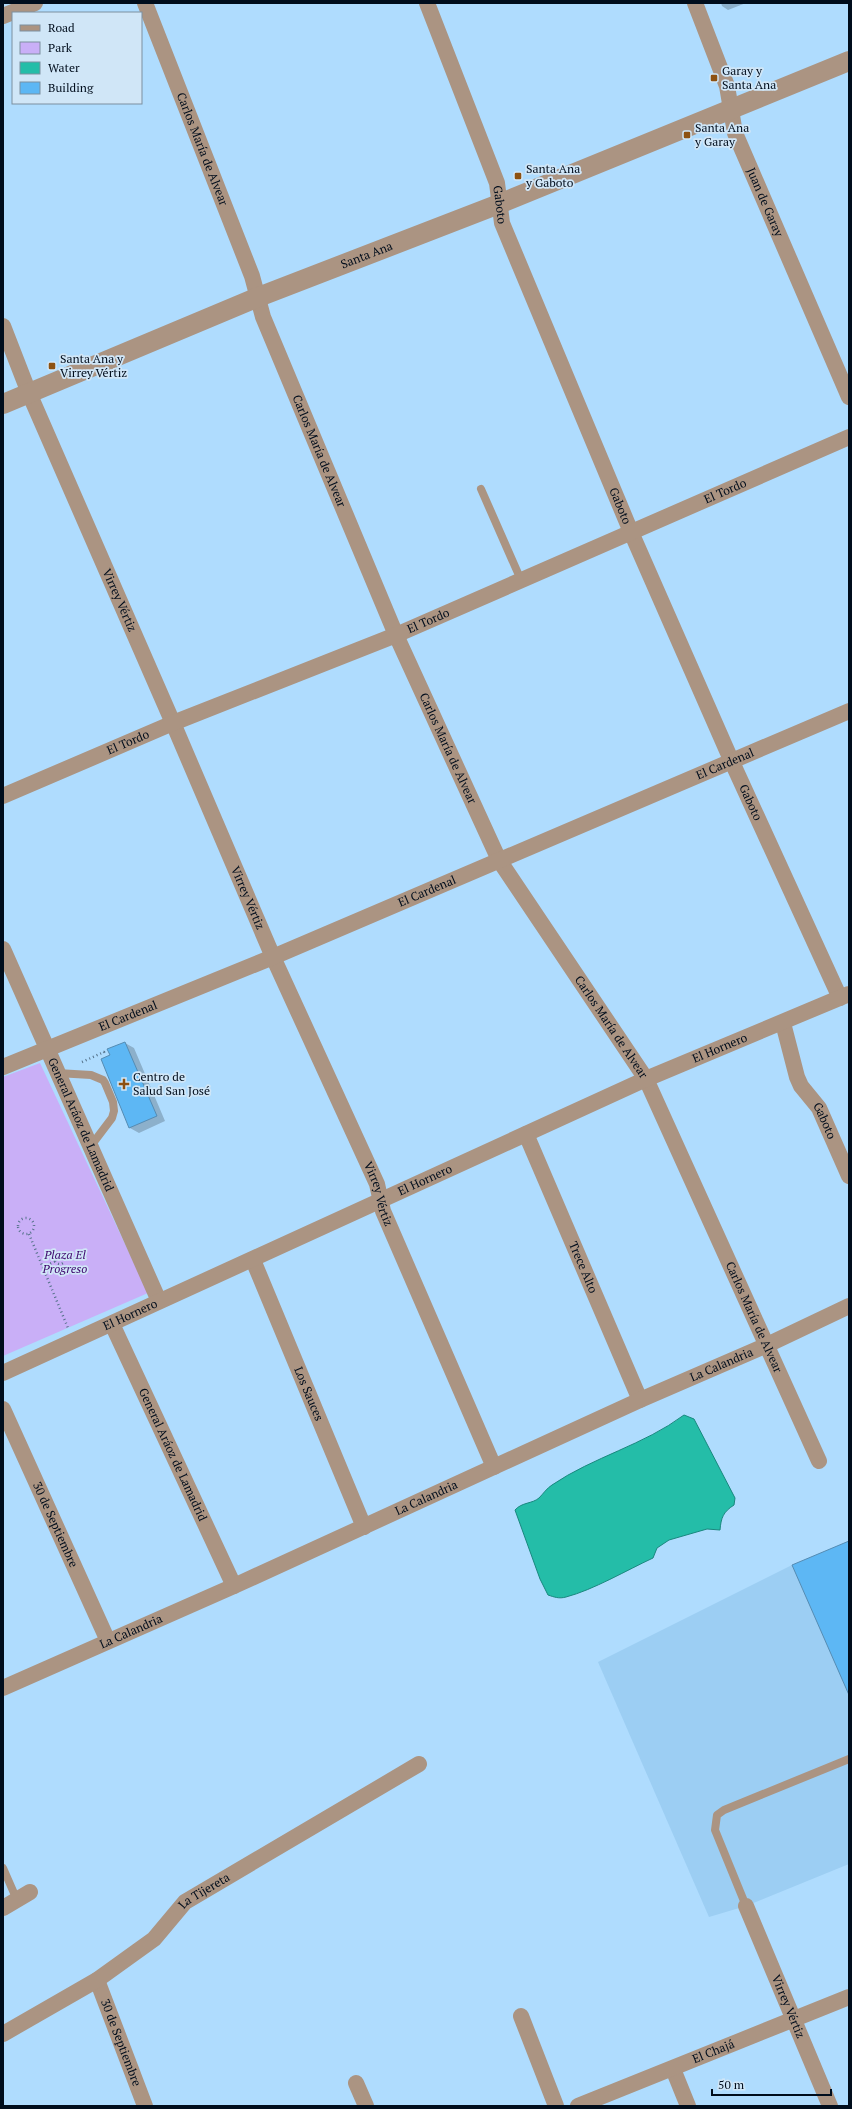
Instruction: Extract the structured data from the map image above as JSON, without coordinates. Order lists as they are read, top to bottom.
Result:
{
  "streets": {
    "street": [
      "Carlos María de Alvear",
      "Juan de Garay",
      "Gaboto",
      "Santa Ana",
      "El Tordo",
      "Virrey Vértiz",
      "El Cardenal",
      "El Hornero",
      "General Aráoz de Lamadrid",
      "Trece Alto",
      "La Calandria",
      "Los Sauces",
      "30 de Septiembre",
      "La Tijereta",
      "El Chajá"
    ]
  },
  "crossings": [
    ["Carlos María de Alvear", "Santa Ana"],
    ["Carlos María de Alvear", "El Tordo"],
    ["Carlos María de Alvear", "El Cardenal"],
    ["Carlos María de Alvear", "El Hornero"],
    ["Carlos María de Alvear", "La Calandria"],
    ["Juan de Garay", "Santa Ana"],
    ["Gaboto", "Santa Ana"],
    ["Gaboto", "El Tordo"],
    ["Gaboto", "El Cardenal"],
    ["Gaboto", "El Hornero"],
    ["Santa Ana", "Virrey Vértiz"],
    ["El Tordo", "Virrey Vértiz"],
    ["Virrey Vértiz", "El Cardenal"],
    ["Virrey Vértiz", "El Hornero"],
    ["Virrey Vértiz", "La Calandria"],
    ["Virrey Vértiz", "El Chajá"],
    ["El Cardenal", "General Aráoz de Lamadrid"],
    ["El Hornero", "General Aráoz de Lamadrid"],
    ["El Hornero", "Trece Alto"],
    ["El Hornero", "Los Sauces"],
    ["General Aráoz de Lamadrid", "La Calandria"],
    ["Trece Alto", "La Calandria"],
    ["La Calandria", "Los Sauces"],
    ["La Calandria", "30 de Septiembre"],
    ["30 de Septiembre", "La Tijereta"]
  ],
  "parks": ["Plaza El Progreso"],
  "places": {
    "transit": [
      "Garay y Santa Ana",
      "Santa Ana y Garay",
      "Santa Ana y Gaboto",
      "Santa Ana y Virrey Vértiz"
    ],
    "health": ["Centro de Salud San José"]
  },
  "legend": [
    "Road",
    "Park",
    "Water",
    "Building"
  ],
  "scale_bar": "50 m"
}
